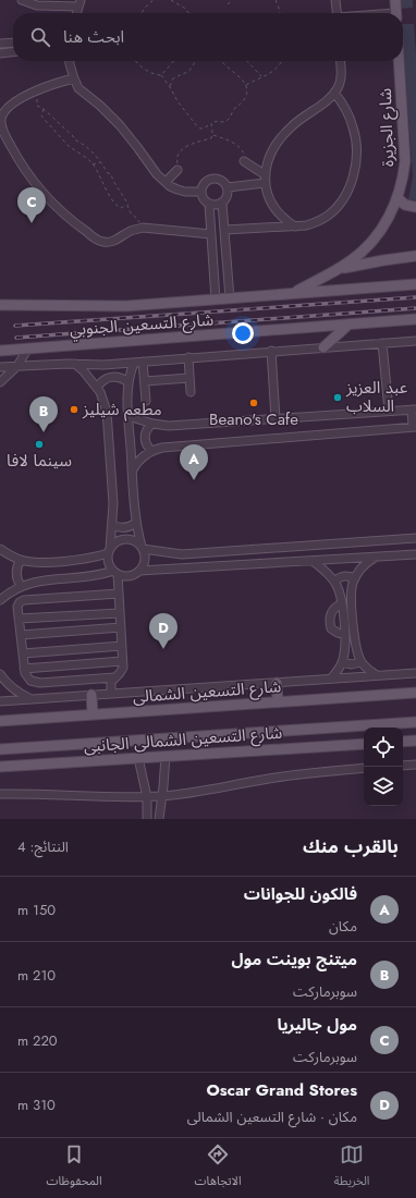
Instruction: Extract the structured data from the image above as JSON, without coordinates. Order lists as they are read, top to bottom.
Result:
{
  "streets": {
    "main road": [
      "شارع الجزيرة",
      "شارع التسعين الجنوبي",
      "شارع التسعين الشمالى",
      "شارع التسعين الشمالى الجانبى"
    ]
  },
  "crossings": [
    ["شارع الجزيرة", "شارع التسعين الجنوبي"]
  ],
  "places": [
    "عبد العزيز السلاب",
    "Beano's Cafe",
    "مطعم شيليز",
    "سينما لافا"
  ],
  "page": {
    "search": "ابحث هنا",
    "pins": [
      "C",
      "B",
      "A",
      "D"
    ],
    "heading": ["بالقرب منك", "النتائج: 4"],
    "list": [
      {
        "mark": "A",
        "name": "فالكون للجوانات",
        "note": "مكان",
        "value": "150 m"
      },
      {
        "mark": "B",
        "name": "ميتنج بوينت مول",
        "note": "سوبرماركت",
        "value": "210 m"
      },
      {
        "mark": "C",
        "name": "مول جاليريا",
        "note": "سوبرماركت",
        "value": "220 m"
      },
      {
        "mark": "D",
        "name": "Oscar Grand Stores",
        "note": "مكان · شارع التسعين الشمالى",
        "value": "310 m"
      }
    ],
    "nav": ["الخريطة", "الاتجاهات", "المحفوظات"]
  }
}
